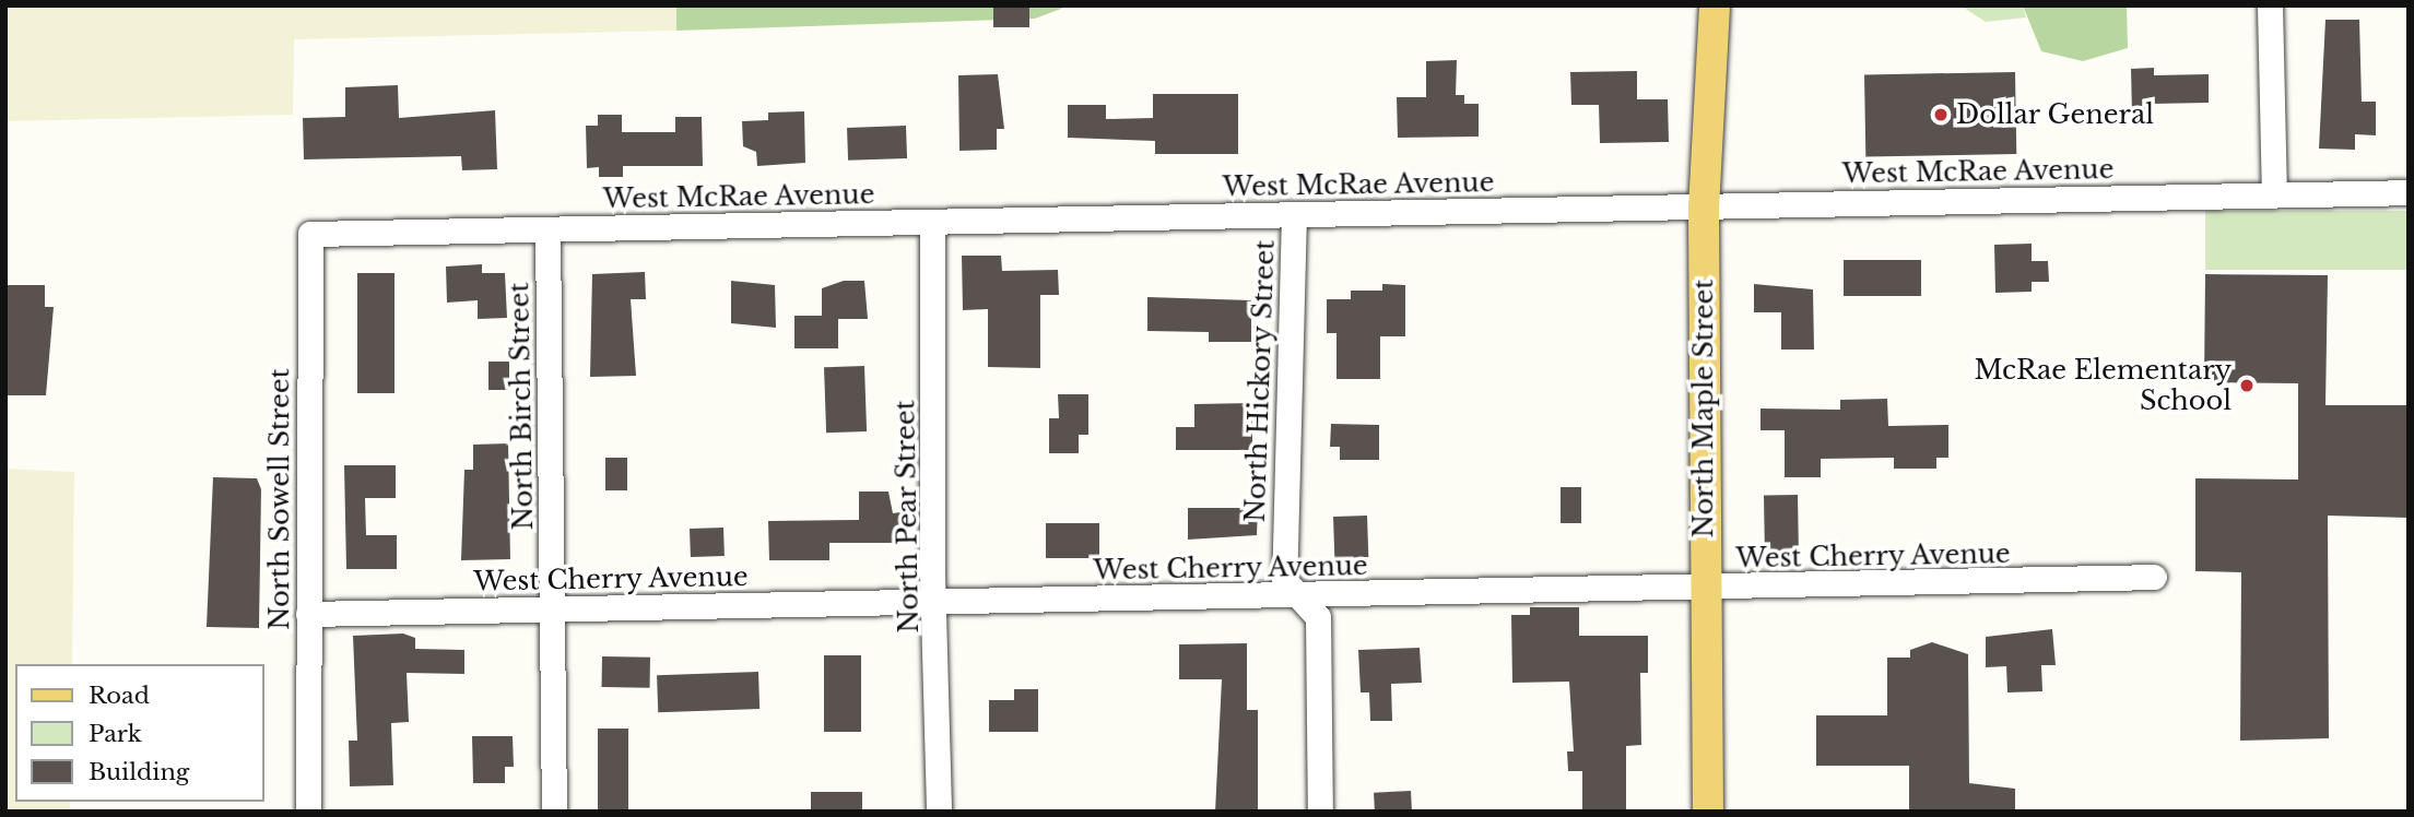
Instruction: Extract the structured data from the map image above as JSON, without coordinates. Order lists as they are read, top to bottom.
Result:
{
  "streets": {
    "main road": ["North Maple Street"],
    "street": [
      "West McRae Avenue",
      "North Hickory Street",
      "North Birch Street",
      "North Sowell Street",
      "North Pear Street",
      "West Cherry Avenue"
    ]
  },
  "crossings": [
    ["West McRae Avenue", "North Hickory Street"],
    ["West McRae Avenue", "North Birch Street"],
    ["West McRae Avenue", "North Maple Street"],
    ["West McRae Avenue", "North Sowell Street"],
    ["West McRae Avenue", "North Pear Street"],
    ["North Hickory Street", "West Cherry Avenue"],
    ["North Birch Street", "West Cherry Avenue"],
    ["North Maple Street", "West Cherry Avenue"],
    ["North Sowell Street", "West Cherry Avenue"],
    ["North Pear Street", "West Cherry Avenue"]
  ],
  "places": ["Dollar General", "McRae Elementary School"],
  "legend": ["Road", "Park", "Building"]
}
